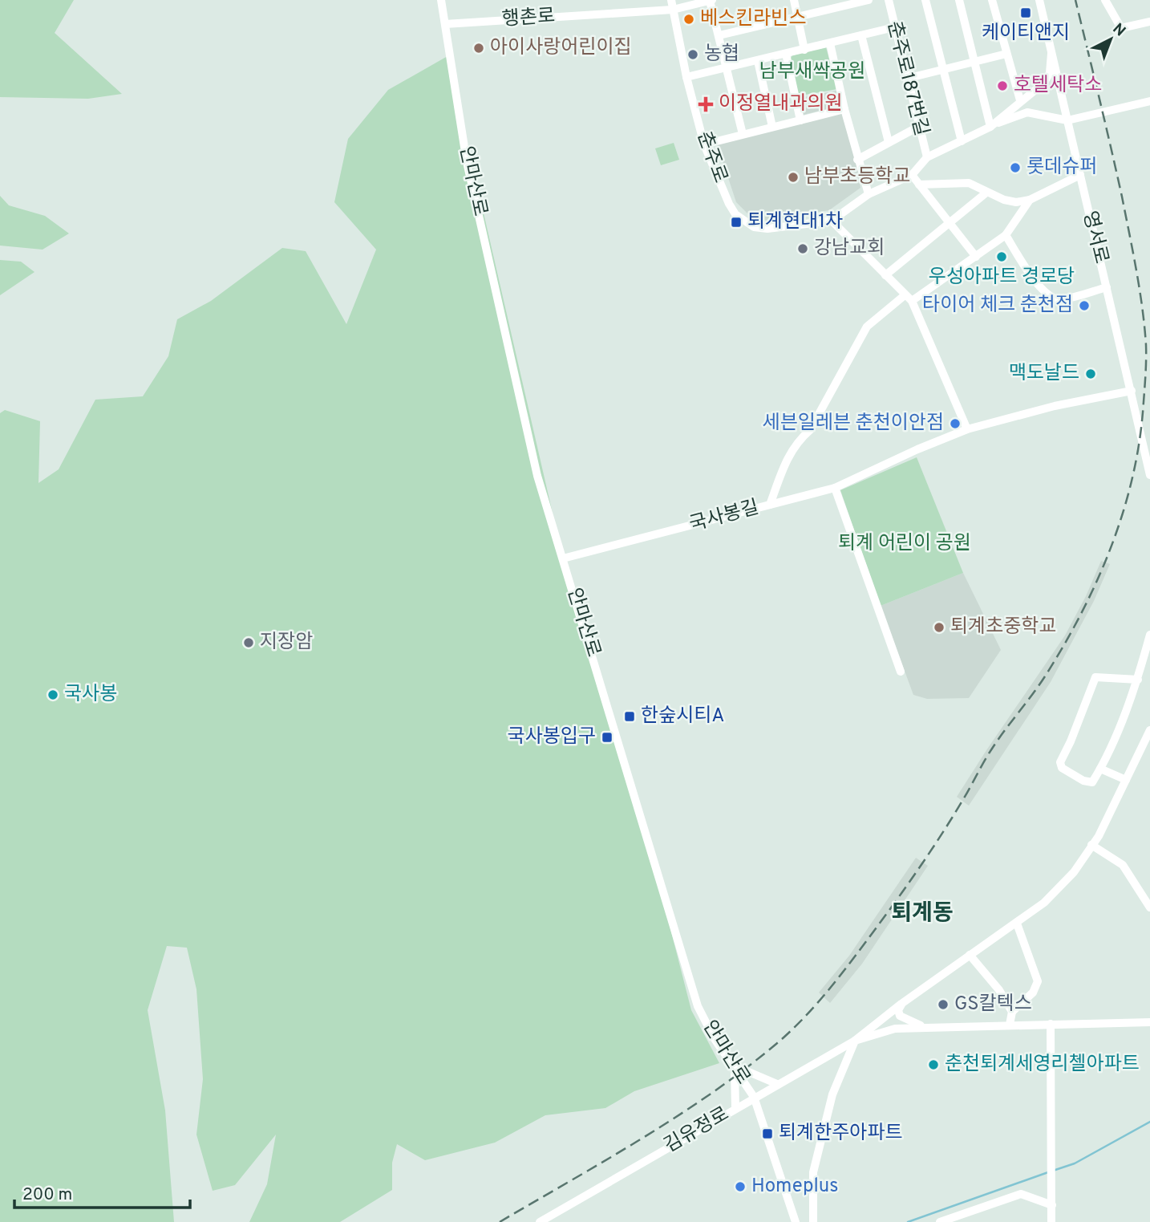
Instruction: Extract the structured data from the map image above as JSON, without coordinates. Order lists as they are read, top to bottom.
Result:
{
  "streets": {
    "street": [
      "행촌로",
      "춘주로187번길",
      "춘주로",
      "안마산로",
      "영서로",
      "국사봉길",
      "김유정로"
    ]
  },
  "crossings": [
    ["행촌로", "춘주로"],
    ["행촌로", "안마산로"],
    ["춘주로187번길", "춘주로"],
    ["춘주로", "영서로"],
    ["안마산로", "국사봉길"],
    ["안마산로", "김유정로"]
  ],
  "districts": ["퇴계동"],
  "parks": ["남부새싹공원", "퇴계 어린이 공원"],
  "places": {
    "transit": [
      "케이티앤지",
      "퇴계현대1차",
      "한숲시티A",
      "국사봉입구",
      "퇴계한주아파트"
    ],
    "other": [
      "베스킨라빈스",
      "아이사랑어린이집",
      "농협",
      "호텔세탁소",
      "롯데슈퍼",
      "남부초등학교",
      "강남교회",
      "우성아파트 경로당",
      "타이어 체크 춘천점",
      "맥도날드",
      "세븐일레븐 춘천이안점",
      "퇴계초중학교",
      "지장암",
      "국사봉",
      "GS칼텍스",
      "춘천퇴계세영리첼아파트",
      "Homeplus"
    ],
    "health": ["이정열내과의원"]
  },
  "scale_bar": "200 m",
  "north": "top right"
}
